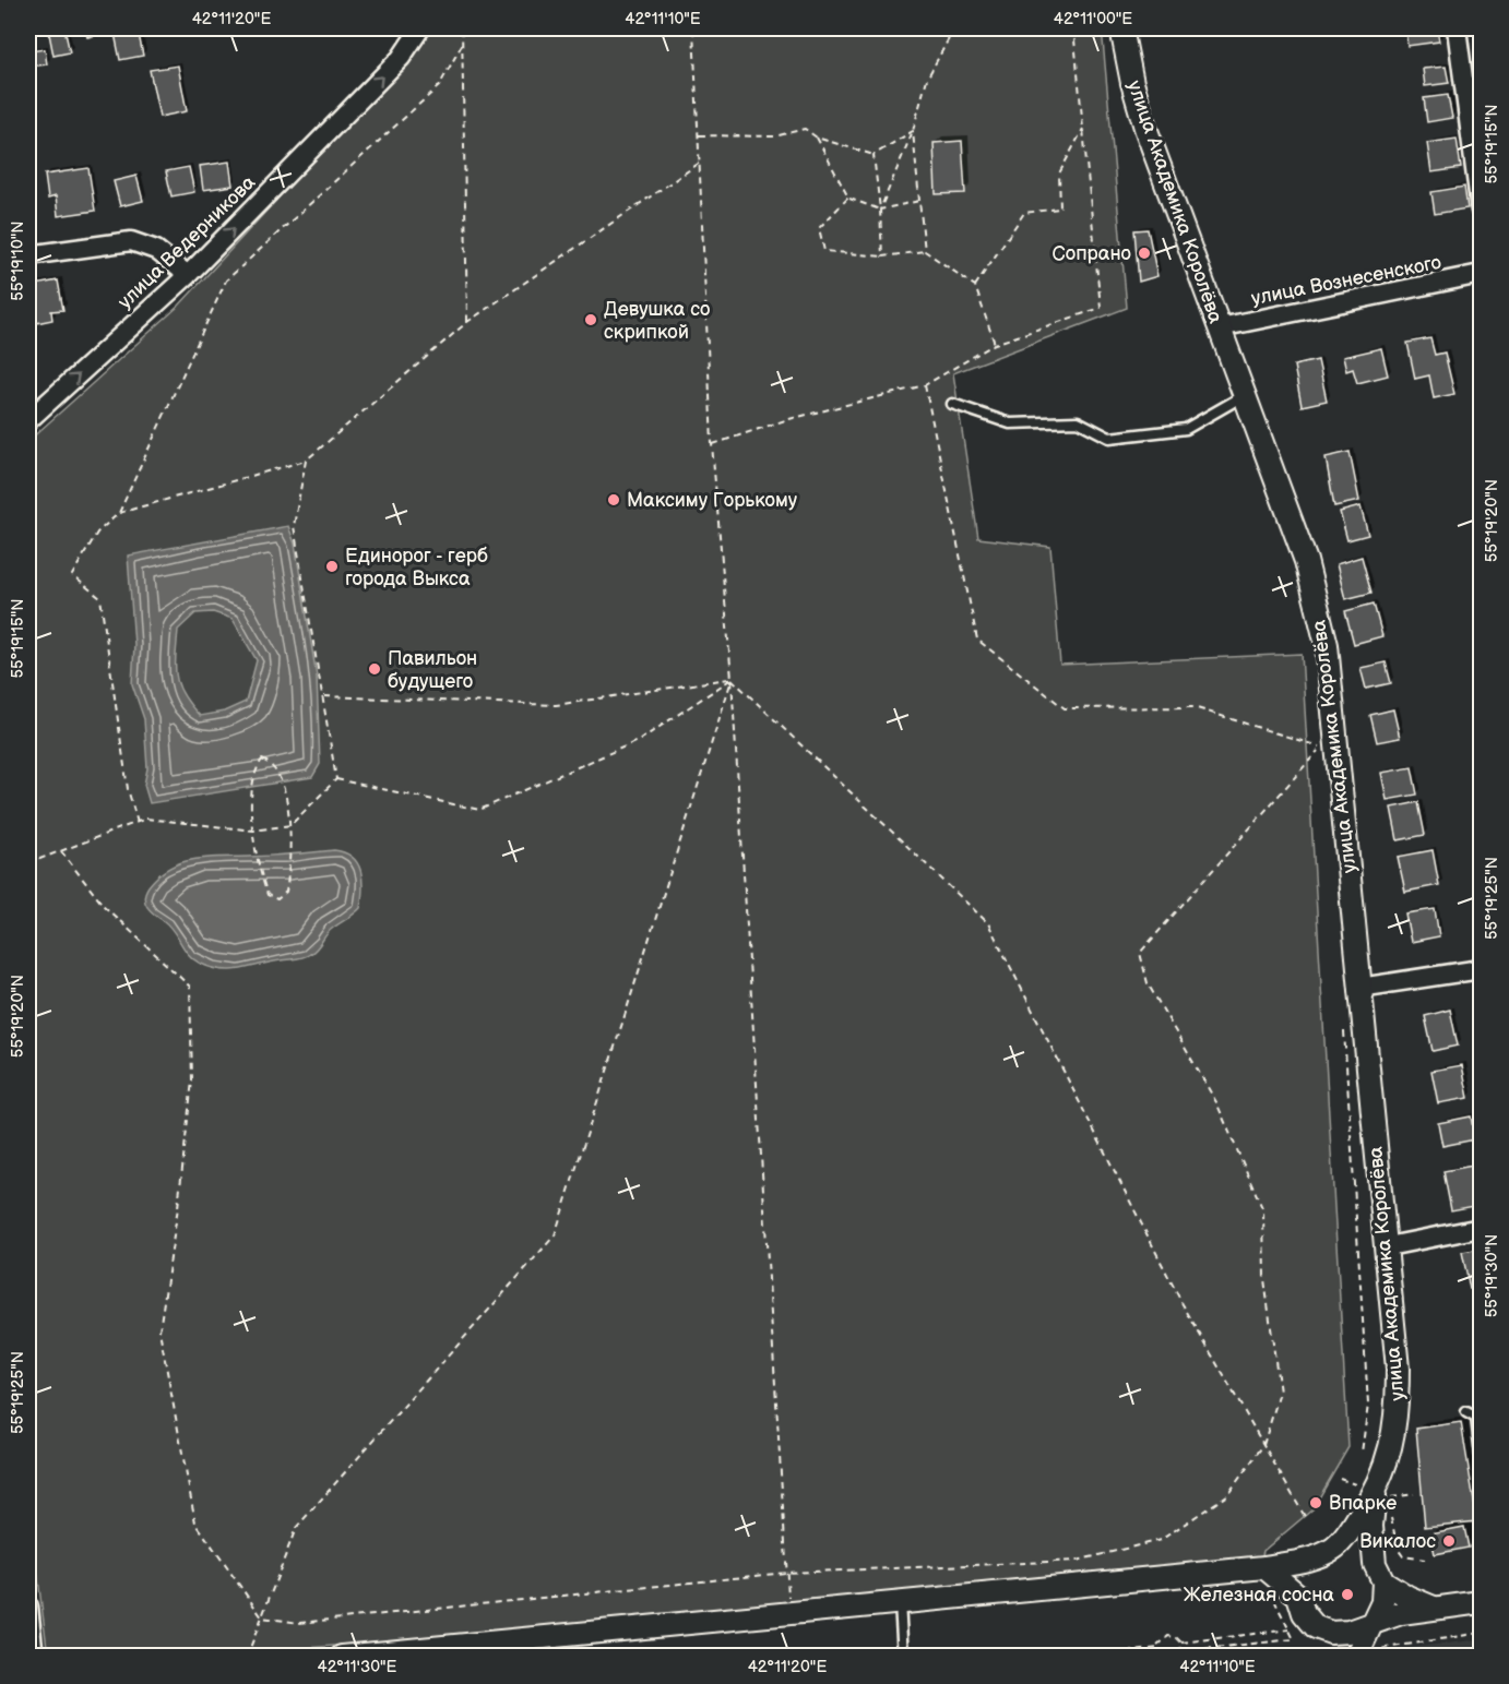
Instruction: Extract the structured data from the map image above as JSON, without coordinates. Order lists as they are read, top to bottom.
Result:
{
  "streets": {
    "street": ["улица Академика Королёва", "улица Ведерникова", "улица Вознесенского"]
  },
  "crossings": [
    ["улица Академика Королёва", "улица Вознесенского"]
  ],
  "one_way": ["улица Ведерникова"],
  "places": [
    "Сопрано",
    "Девушка со скрипкой",
    "Максиму Горькому",
    "Единорог - герб города Выкса",
    "Павильон будущего",
    "Впарке",
    "Викалос",
    "Железная сосна"
  ],
  "coordinates": [
    "42°11'20\"E",
    "42°11'10\"E",
    "42°11'00\"E",
    "55°19'15\"N",
    "55°19'10\"N",
    "55°19'20\"N",
    "55°19'25\"N",
    "55°19'30\"N",
    "42°11'30\"E"
  ]
}
